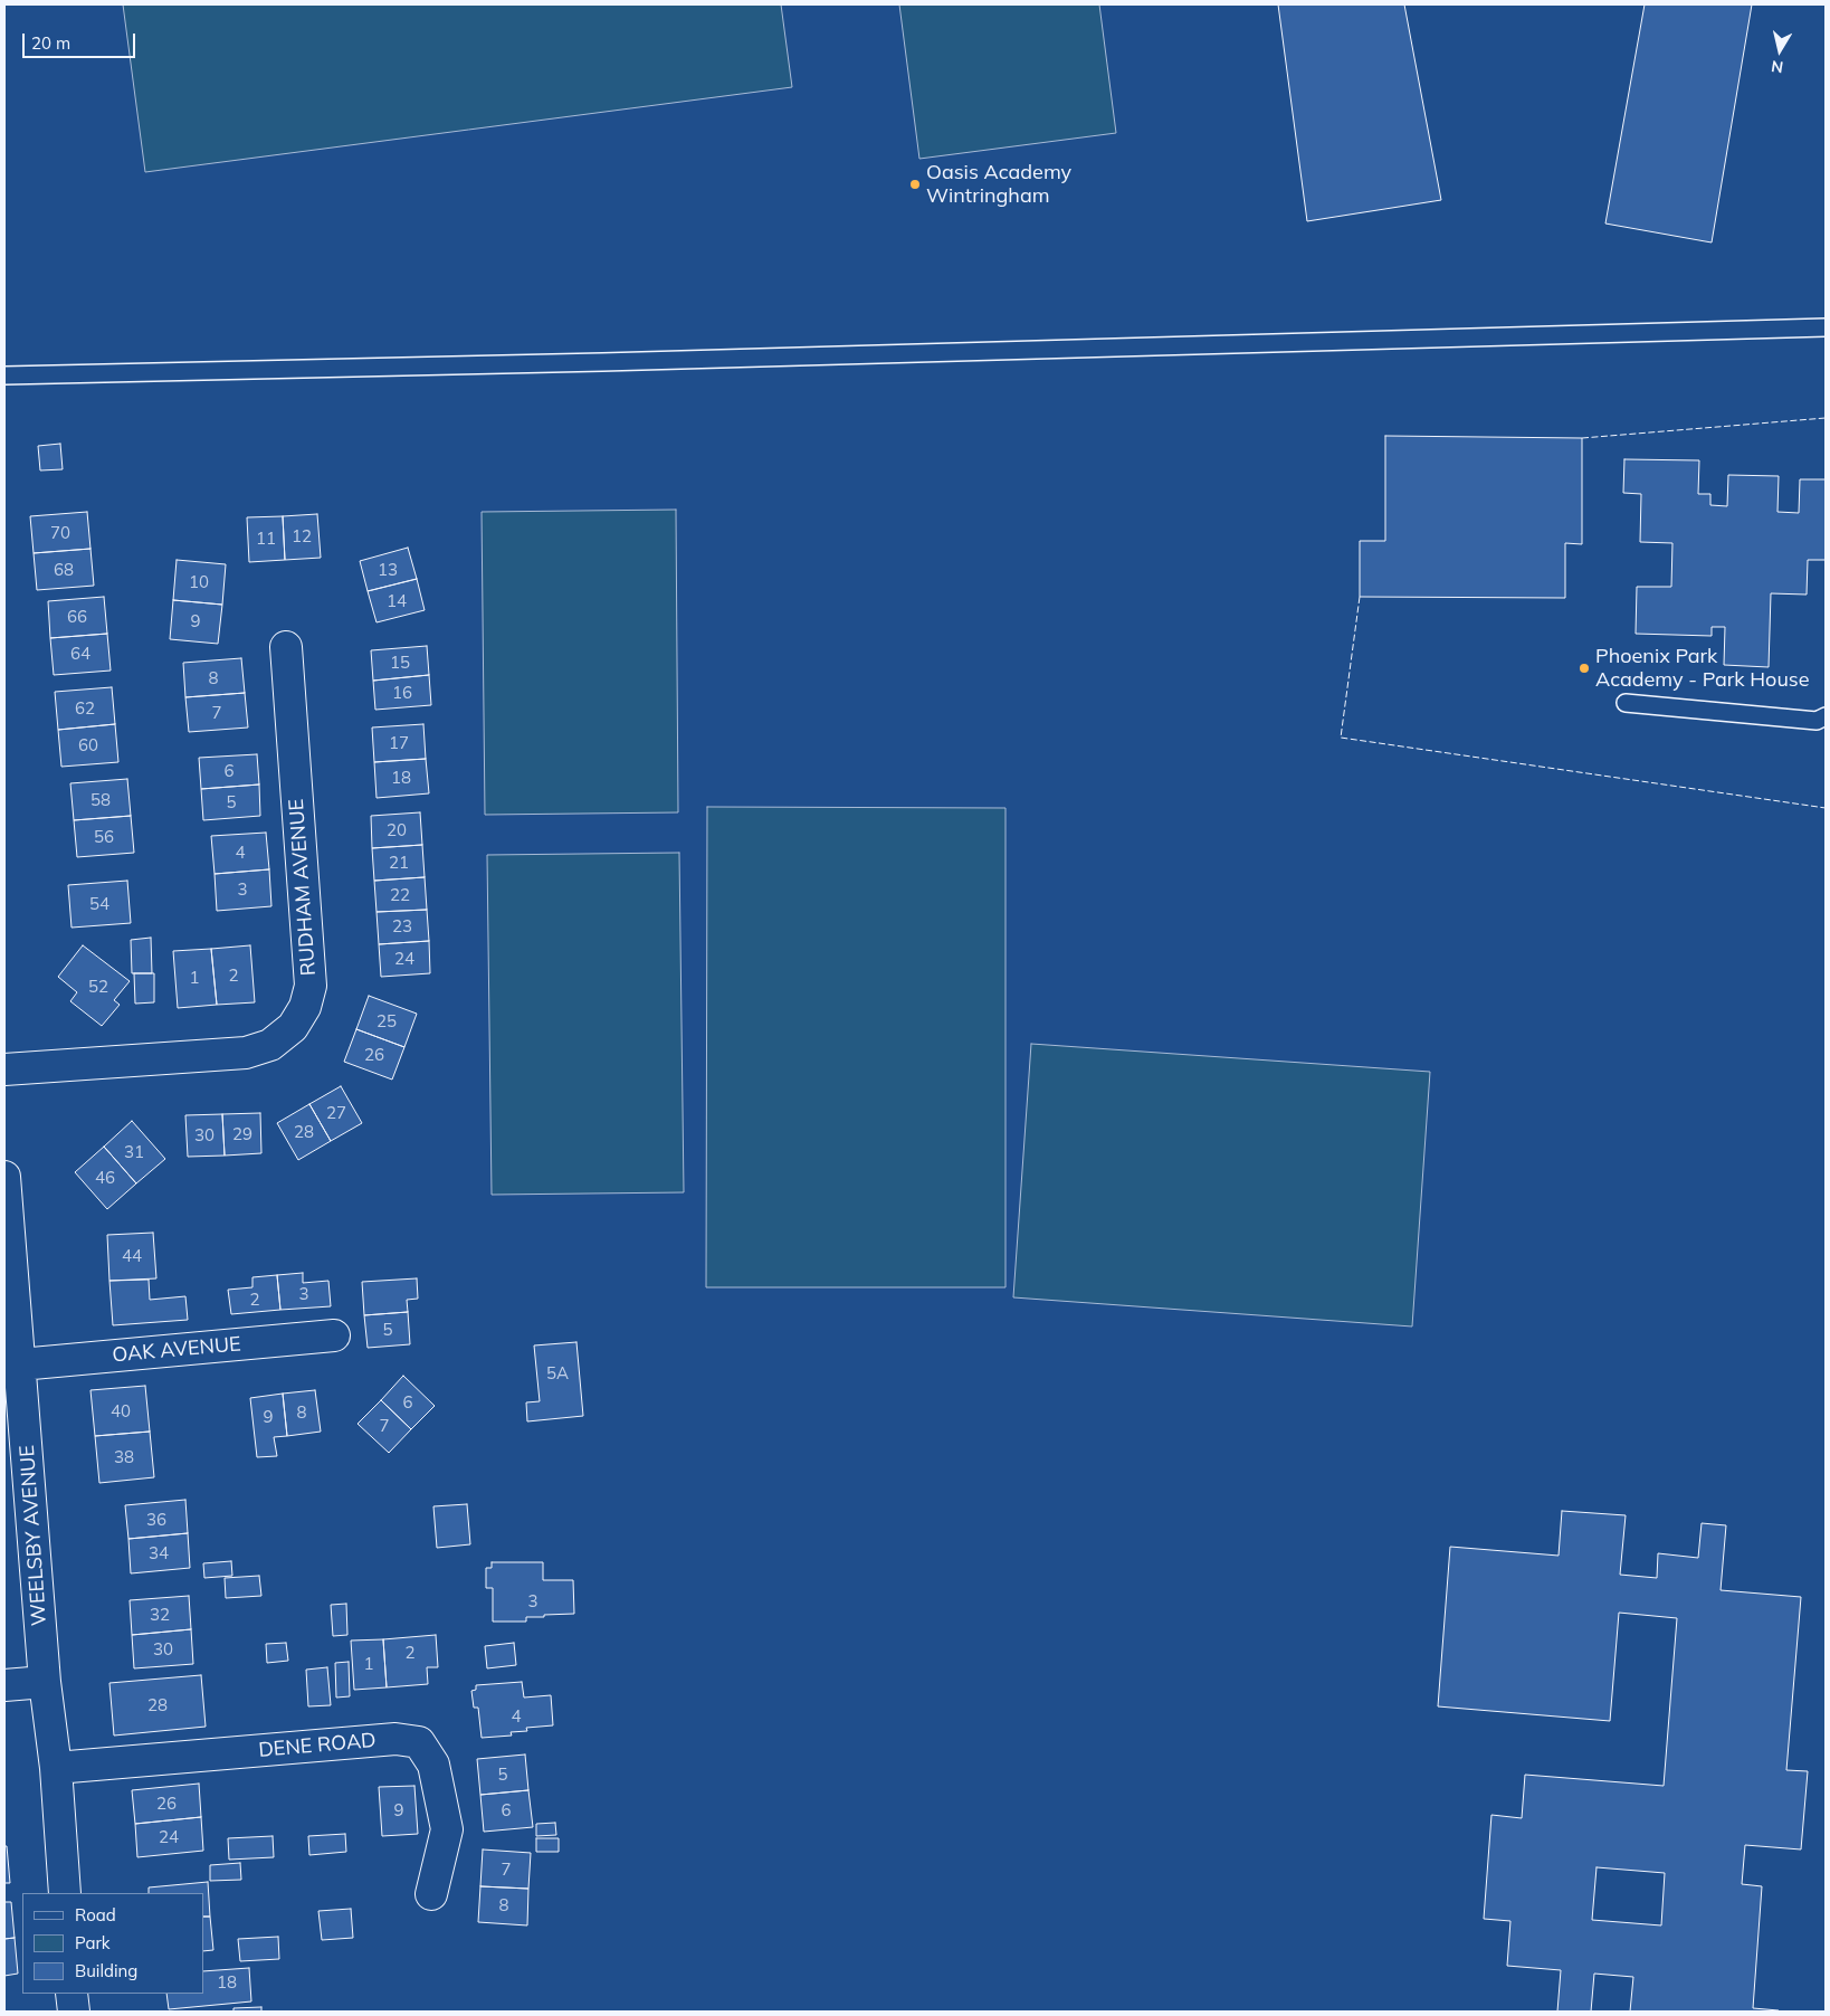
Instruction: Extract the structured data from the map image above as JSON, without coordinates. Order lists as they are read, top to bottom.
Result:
{
  "streets": {
    "street": [
      "RUDHAM AVENUE",
      "OAK AVENUE",
      "WEELSBY AVENUE",
      "DENE ROAD"
    ]
  },
  "crossings": [
    ["OAK AVENUE", "WEELSBY AVENUE"],
    ["WEELSBY AVENUE", "DENE ROAD"]
  ],
  "places": ["Oasis Academy Wintringham", "Phoenix Park Academy - Park House"],
  "house_numbers": [
    "70",
    "12",
    "11",
    "68",
    "13",
    "10",
    "14",
    "66",
    "9",
    "64",
    "15",
    "8",
    "16",
    "62",
    "7",
    "17",
    "60",
    "6",
    "18",
    "58",
    "5",
    "20",
    "56",
    "4",
    "21",
    "3",
    "22",
    "54",
    "23",
    "24",
    "2",
    "1",
    "52",
    "25",
    "26",
    "27",
    "28",
    "29",
    "30",
    "31",
    "46",
    "44",
    "3",
    "2",
    "5",
    "5A",
    "6",
    "40",
    "8",
    "9",
    "7",
    "38",
    "36",
    "34",
    "3",
    "32",
    "30",
    "2",
    "1",
    "28",
    "4",
    "5",
    "26",
    "9",
    "6",
    "24",
    "7",
    "8",
    "18"
  ],
  "legend": ["Road", "Park", "Building"],
  "scale_bar": "20 m",
  "north": "bottom"
}
